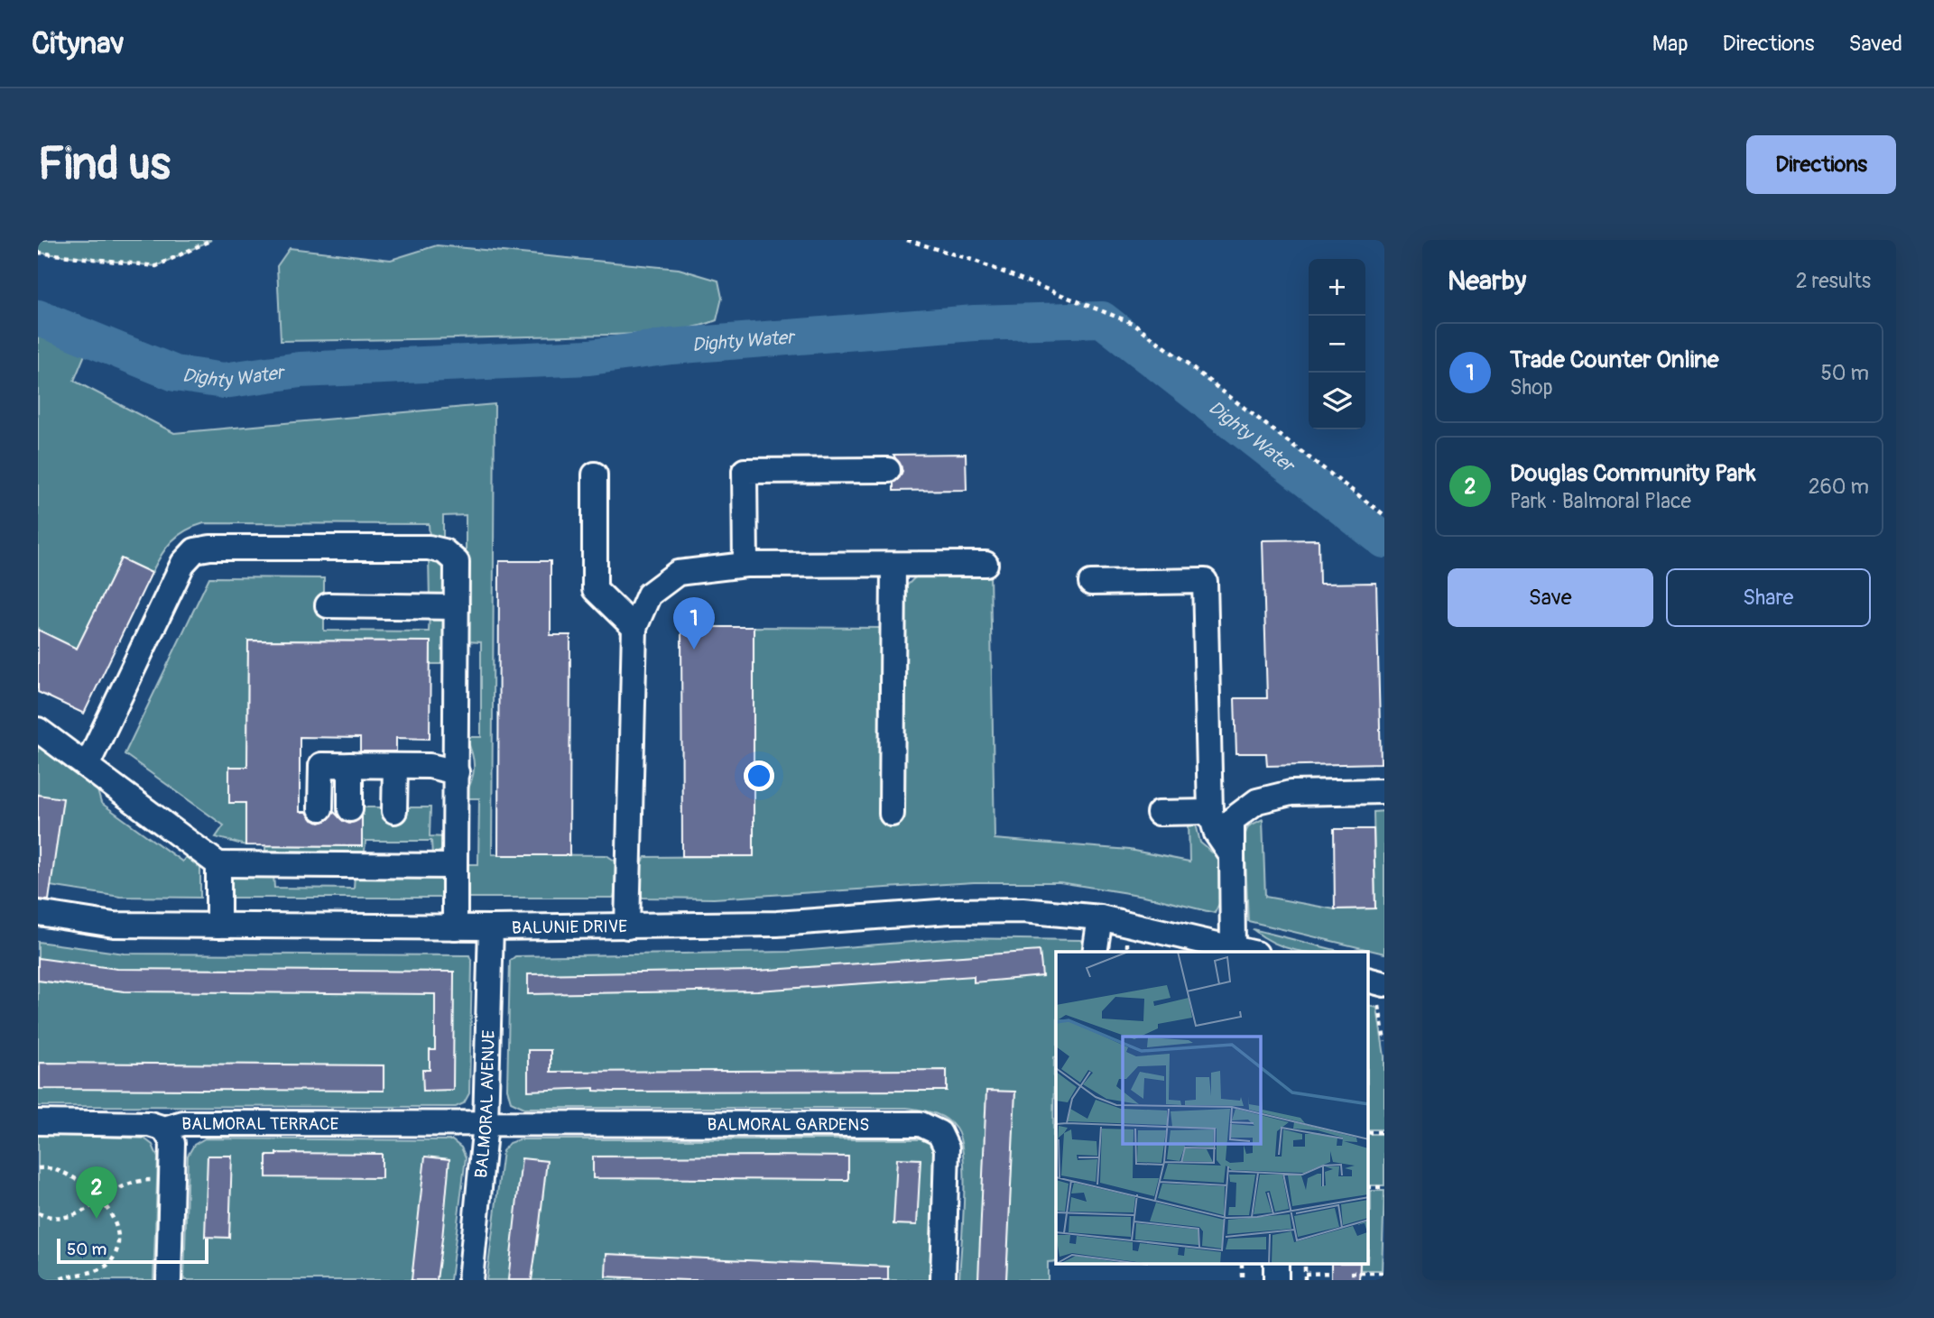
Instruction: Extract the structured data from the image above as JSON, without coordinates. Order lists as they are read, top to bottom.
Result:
{
  "streets": {
    "street": [
      "BALUNIE DRIVE",
      "BALMORAL AVENUE",
      "BALMORAL GARDENS",
      "BALMORAL TERRACE"
    ]
  },
  "crossings": [
    ["BALUNIE DRIVE", "BALMORAL AVENUE"],
    ["BALMORAL AVENUE", "BALMORAL GARDENS"],
    ["BALMORAL AVENUE", "BALMORAL TERRACE"],
    ["BALMORAL GARDENS", "BALMORAL TERRACE"]
  ],
  "water": ["Dighty Water"],
  "scale_bar": "50 m",
  "page": {
    "header": "Citynav",
    "nav": ["Map", "Directions", "Saved"],
    "buttons": [
      "Directions",
      ["Save", "Share"]
    ],
    "title": "Find us",
    "heading": ["Nearby", "2 results"],
    "map_buttons": ["+", "−"],
    "list": [
      {
        "mark": "1",
        "name": "Trade Counter Online",
        "note": "Shop",
        "value": "50 m"
      },
      {
        "mark": "2",
        "name": "Douglas Community Park",
        "note": "Park · Balmoral Place",
        "value": "260 m"
      }
    ],
    "pins": ["1", "2"],
    "scale": "50 m"
  }
}
